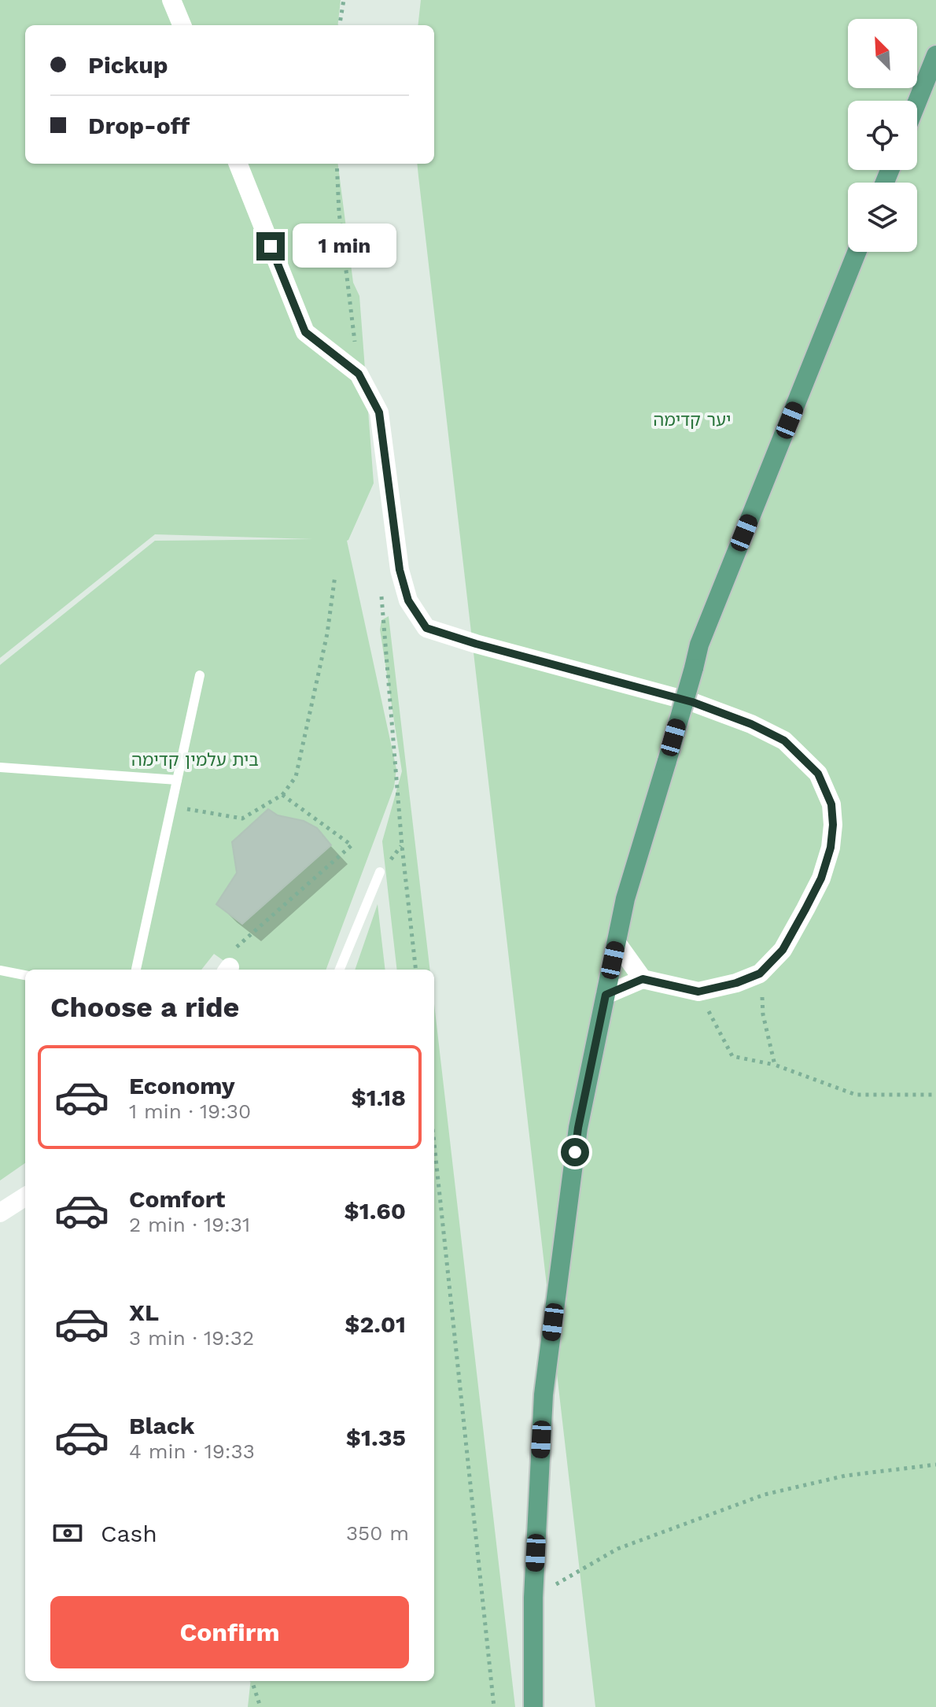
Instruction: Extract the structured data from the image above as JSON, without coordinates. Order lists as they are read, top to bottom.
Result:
{
  "parks": ["יער קדימה", "בית עלמין קדימה"],
  "north": "top left",
  "page": {
    "banner": ["Pickup", "Drop-off"],
    "bubble": "1 min",
    "heading": "Choose a ride",
    "list": [
      {
        "name": "Economy",
        "note": "1 min · 19:30",
        "value": "$1.18"
      },
      {
        "name": "Comfort",
        "note": "2 min · 19:31",
        "value": "$1.60"
      },
      {
        "name": "XL",
        "note": "3 min · 19:32",
        "value": "$2.01"
      },
      {
        "name": "Black",
        "note": "4 min · 19:33",
        "value": "$1.35"
      }
    ],
    "pay": ["Cash", "350 m"],
    "buttons": "Confirm"
  }
}
